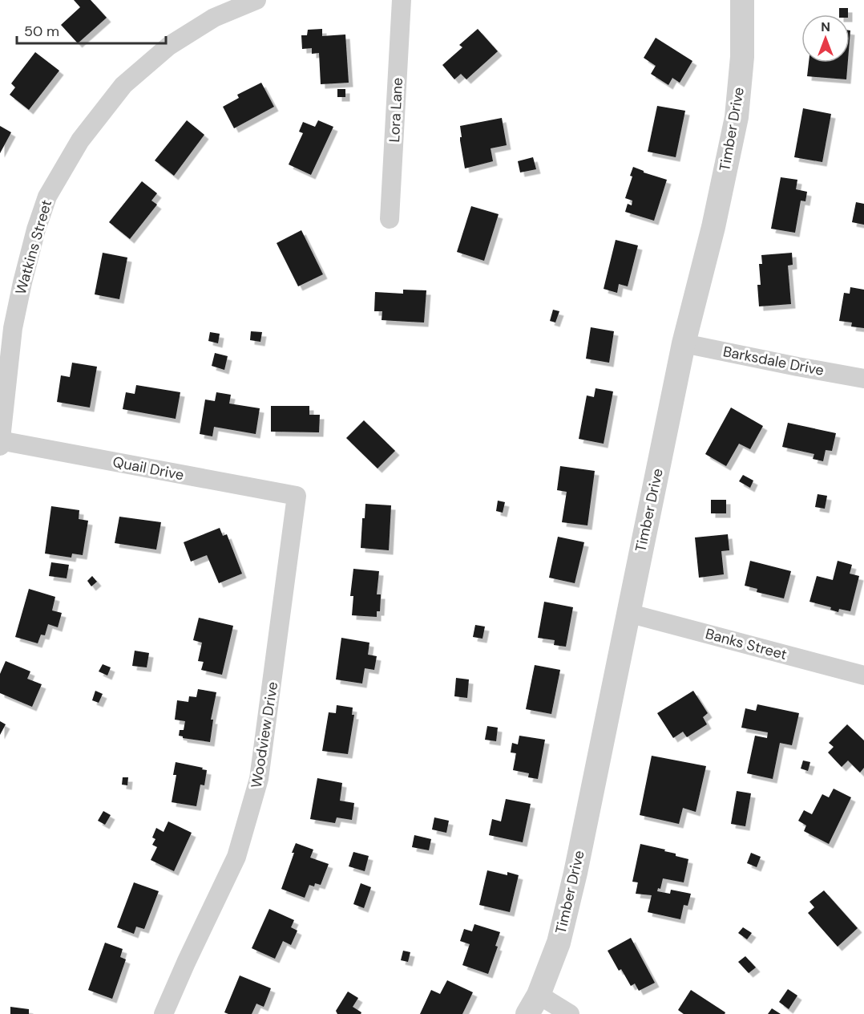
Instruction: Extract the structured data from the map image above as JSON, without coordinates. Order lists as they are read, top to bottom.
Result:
{
  "streets": {
    "street": [
      "Lora Lane",
      "Timber Drive",
      "Watkins Street",
      "Barksdale Drive",
      "Quail Drive",
      "Banks Street",
      "Woodview Drive"
    ]
  },
  "crossings": [
    ["Timber Drive", "Barksdale Drive"],
    ["Timber Drive", "Banks Street"],
    ["Watkins Street", "Quail Drive"],
    ["Quail Drive", "Woodview Drive"]
  ],
  "scale_bar": "50 m",
  "north": "top"
}
